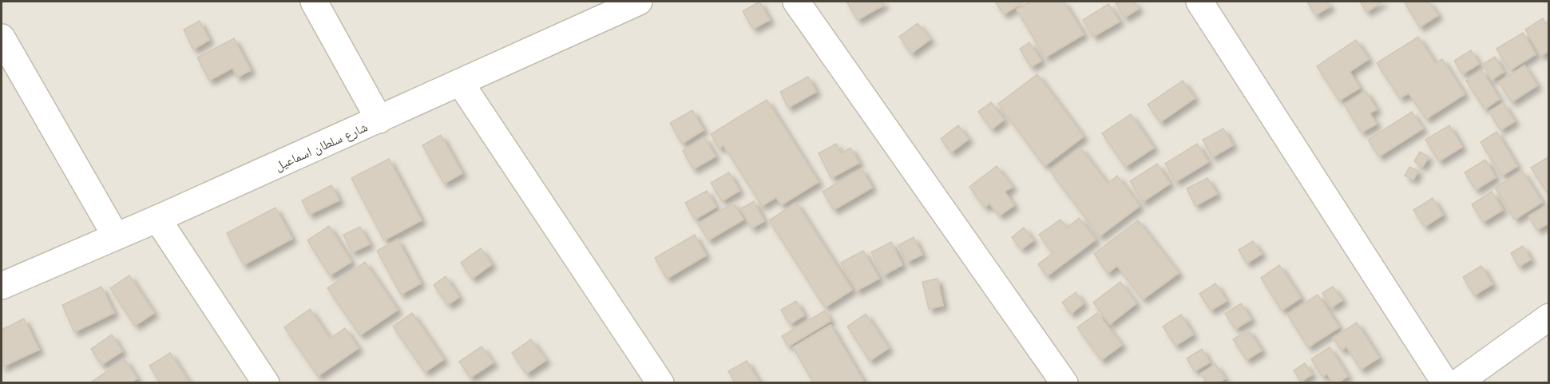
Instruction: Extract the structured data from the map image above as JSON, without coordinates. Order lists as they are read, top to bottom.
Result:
{
  "streets": {
    "street": ["شارع سلطان اسماعيل"]
  }
}
